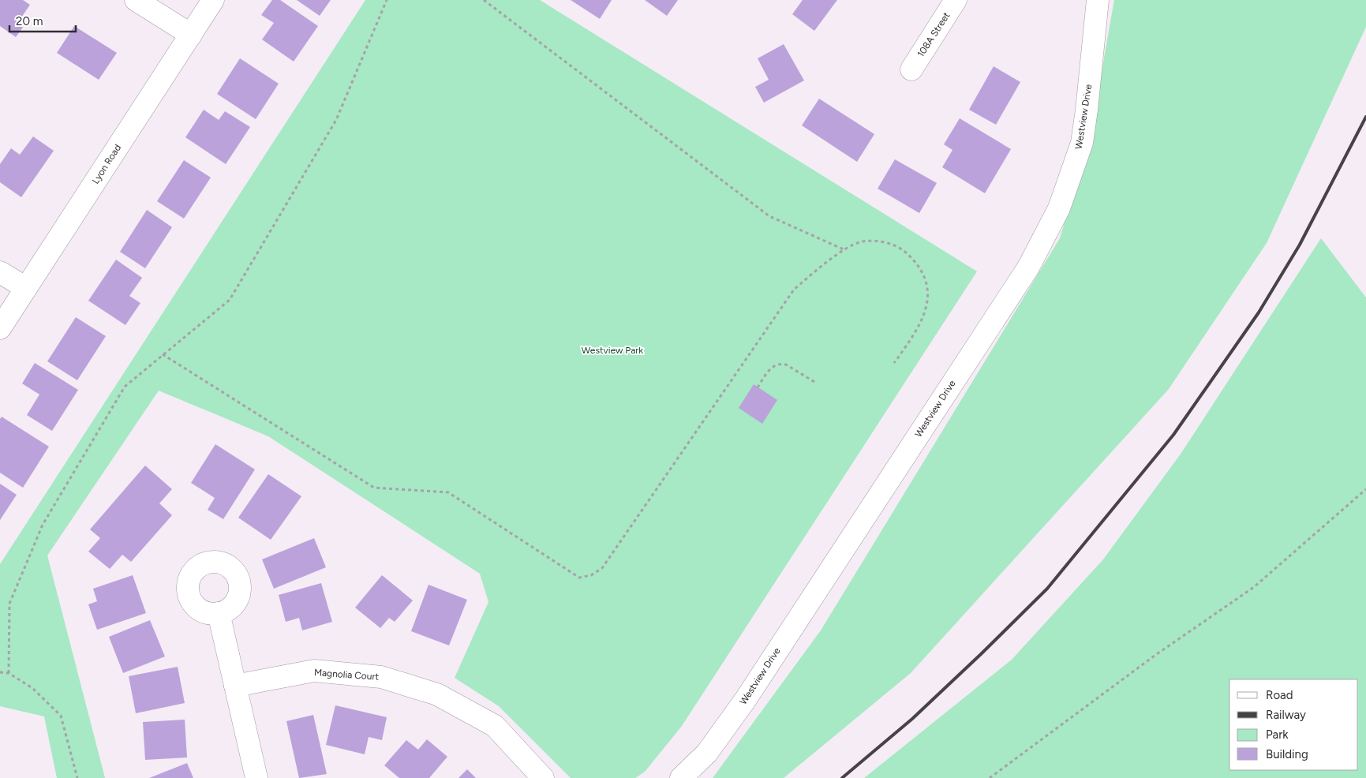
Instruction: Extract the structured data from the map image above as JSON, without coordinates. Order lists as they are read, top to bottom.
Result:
{
  "streets": {
    "street": [
      "108A Street",
      "Westview Drive",
      "Lyon Road",
      "Magnolia Court"
    ]
  },
  "parks": ["Westview Park"],
  "legend": [
    "Road",
    "Railway",
    "Park",
    "Building"
  ],
  "scale_bar": "20 m"
}
